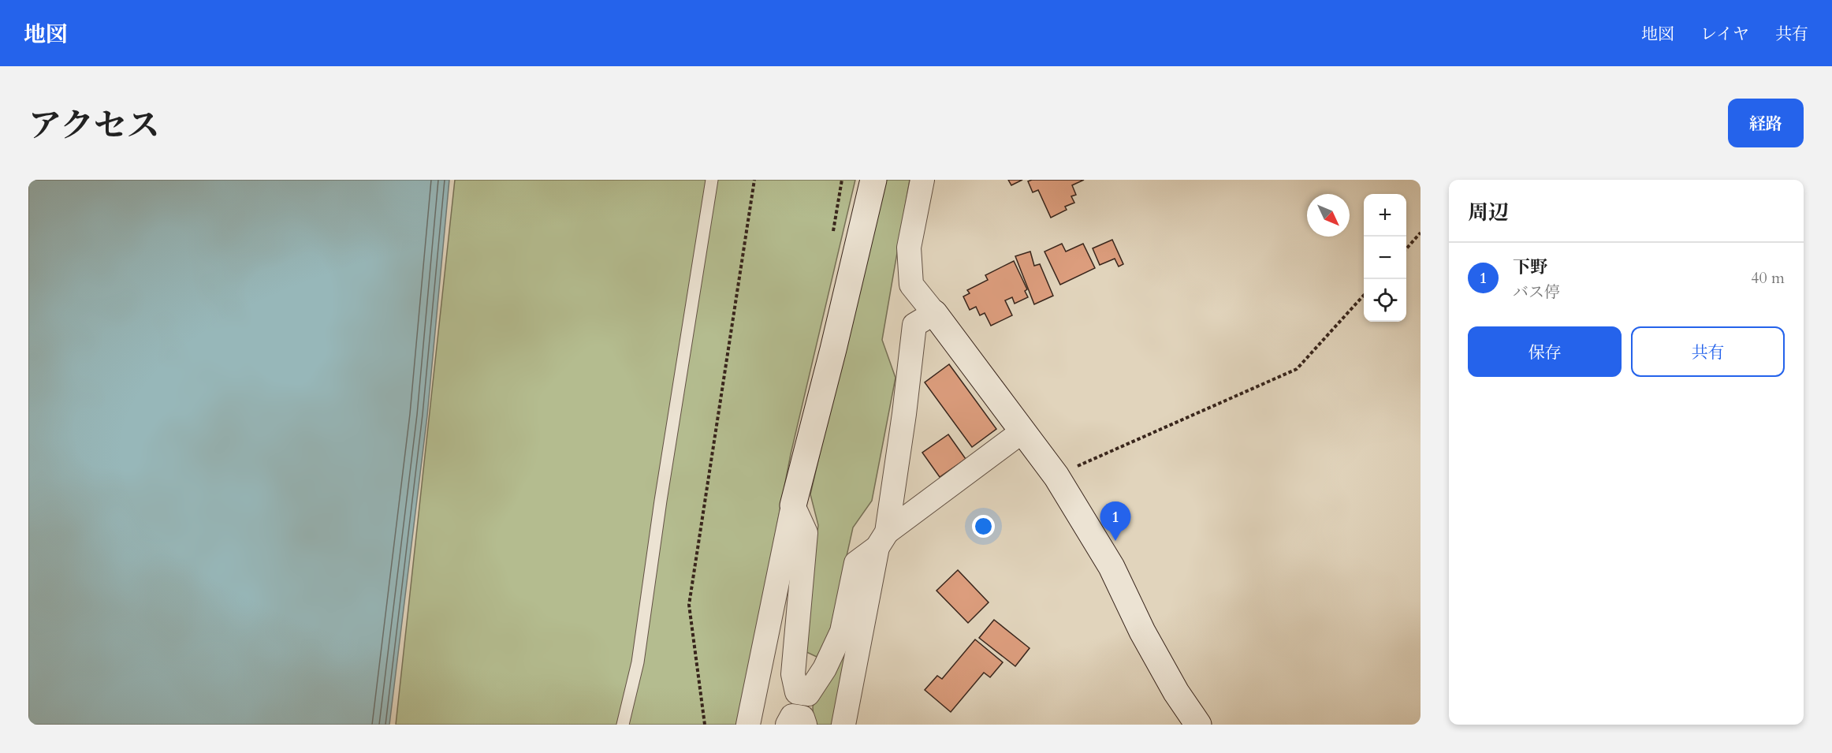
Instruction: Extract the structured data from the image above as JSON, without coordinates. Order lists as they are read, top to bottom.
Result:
{
  "north": "bottom right",
  "page": {
    "header": "地図",
    "nav": ["地図", "レイヤ", "共有"],
    "title": "アクセス",
    "buttons": [
      "経路",
      ["保存", "共有"]
    ],
    "heading": "周辺",
    "map_buttons": ["+", "−"],
    "list": [
      {
        "mark": "1",
        "name": "下野",
        "note": "バス停",
        "value": "40 m"
      }
    ],
    "pins": "1"
  }
}
